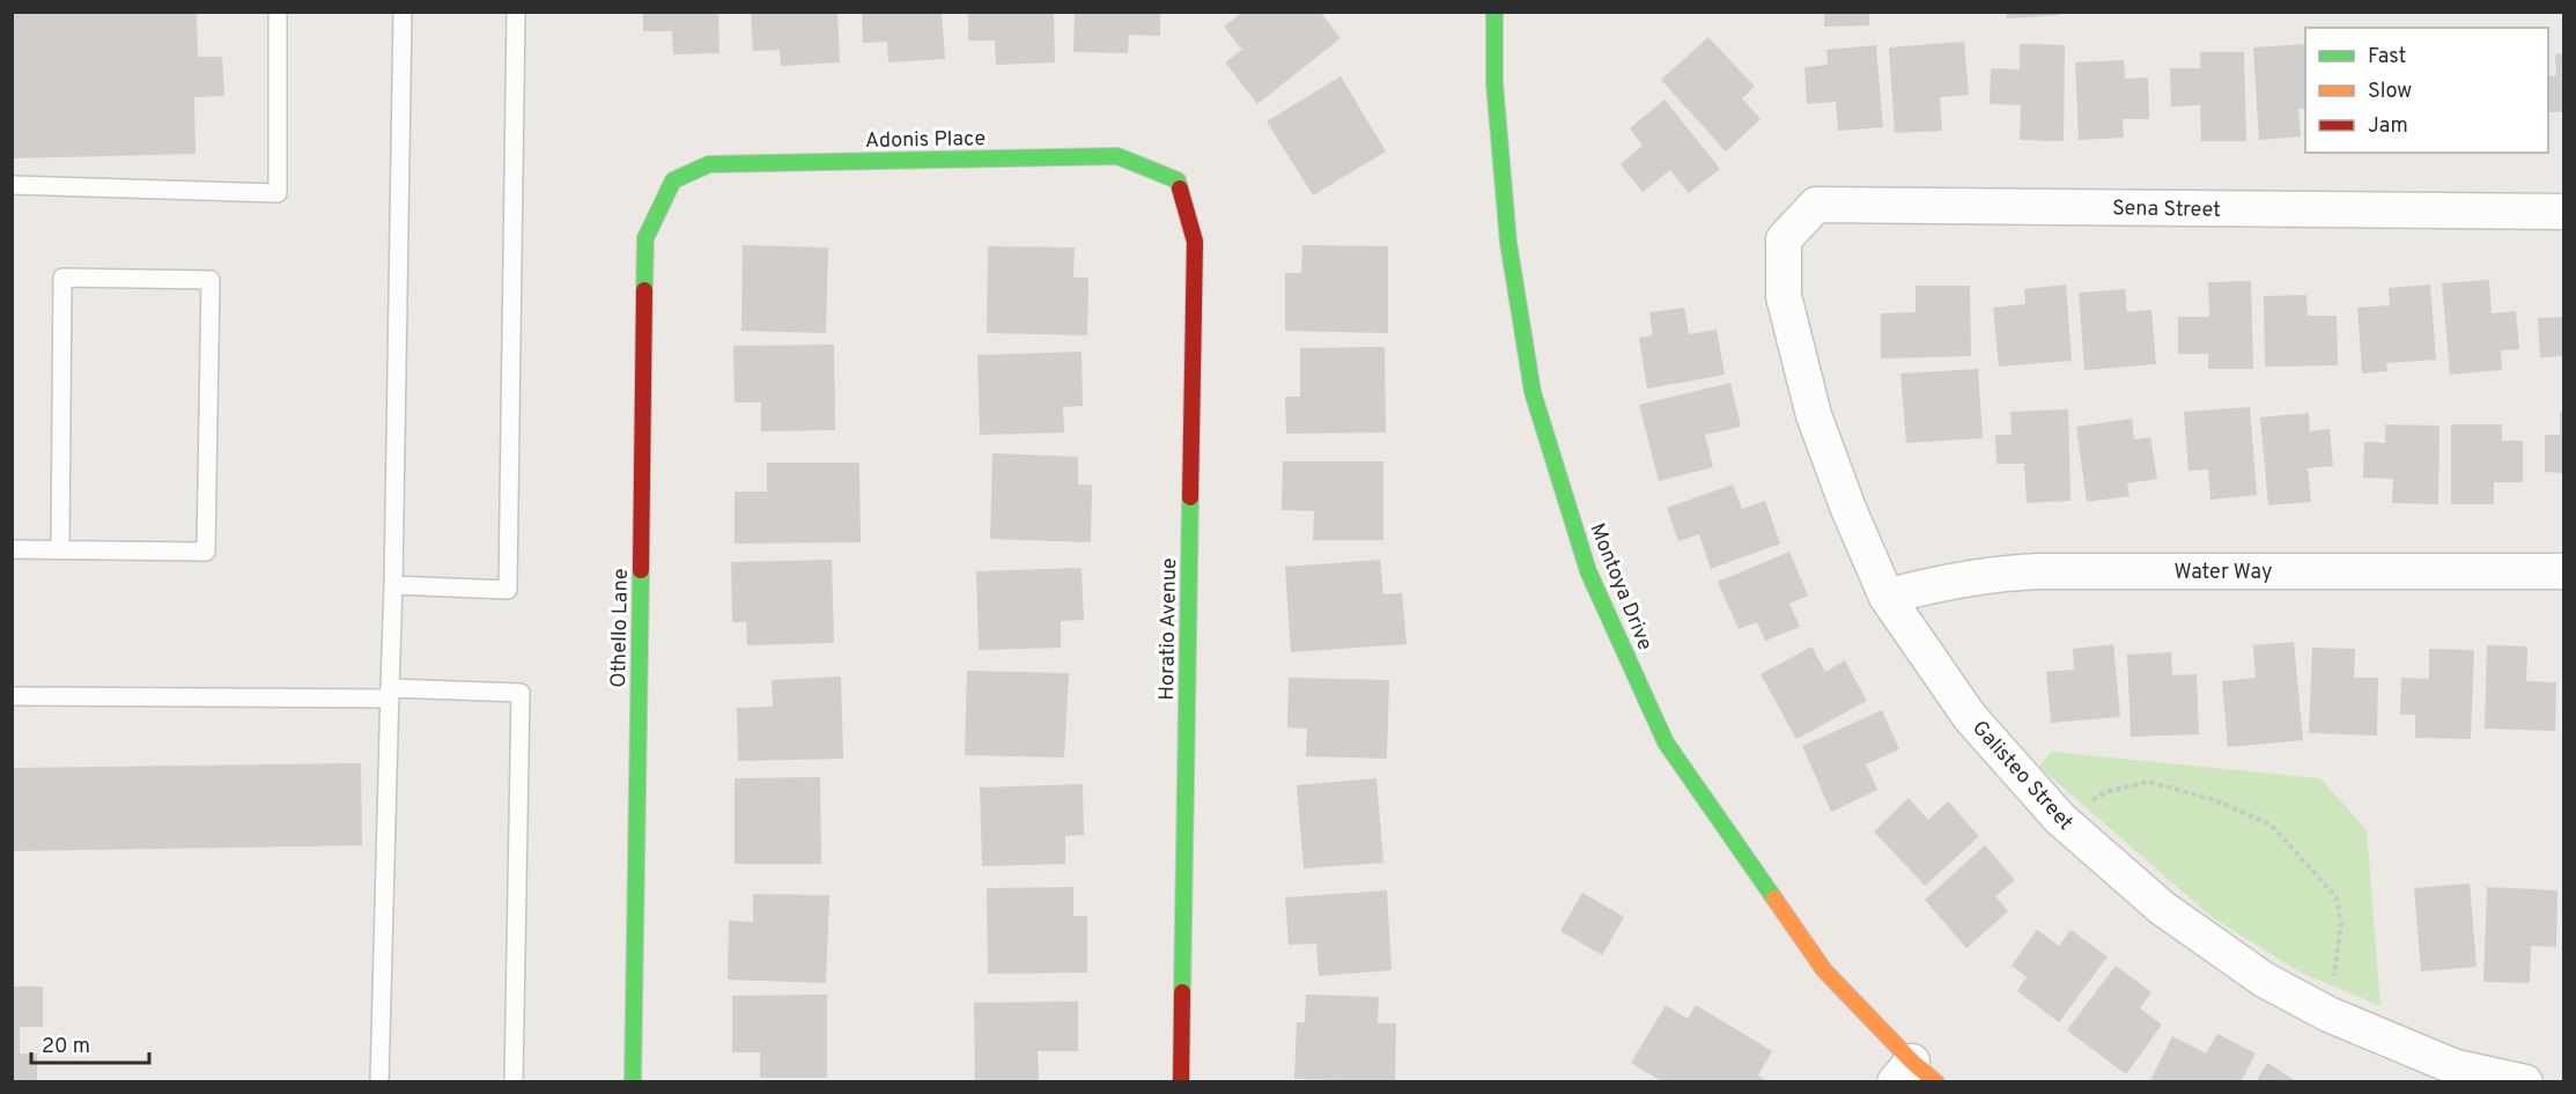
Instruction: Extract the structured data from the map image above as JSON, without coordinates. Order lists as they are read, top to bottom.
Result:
{
  "streets": {
    "street": [
      "Adonis Place",
      "Sena Street",
      "Water Way",
      "Montoya Drive",
      "Othello Lane",
      "Horatio Avenue",
      "Galisteo Street"
    ]
  },
  "crossings": [
    ["Adonis Place", "Othello Lane"],
    ["Adonis Place", "Horatio Avenue"],
    ["Sena Street", "Galisteo Street"],
    ["Water Way", "Galisteo Street"]
  ],
  "legend": ["Fast", "Slow", "Jam"],
  "scale_bar": "20 m"
}
